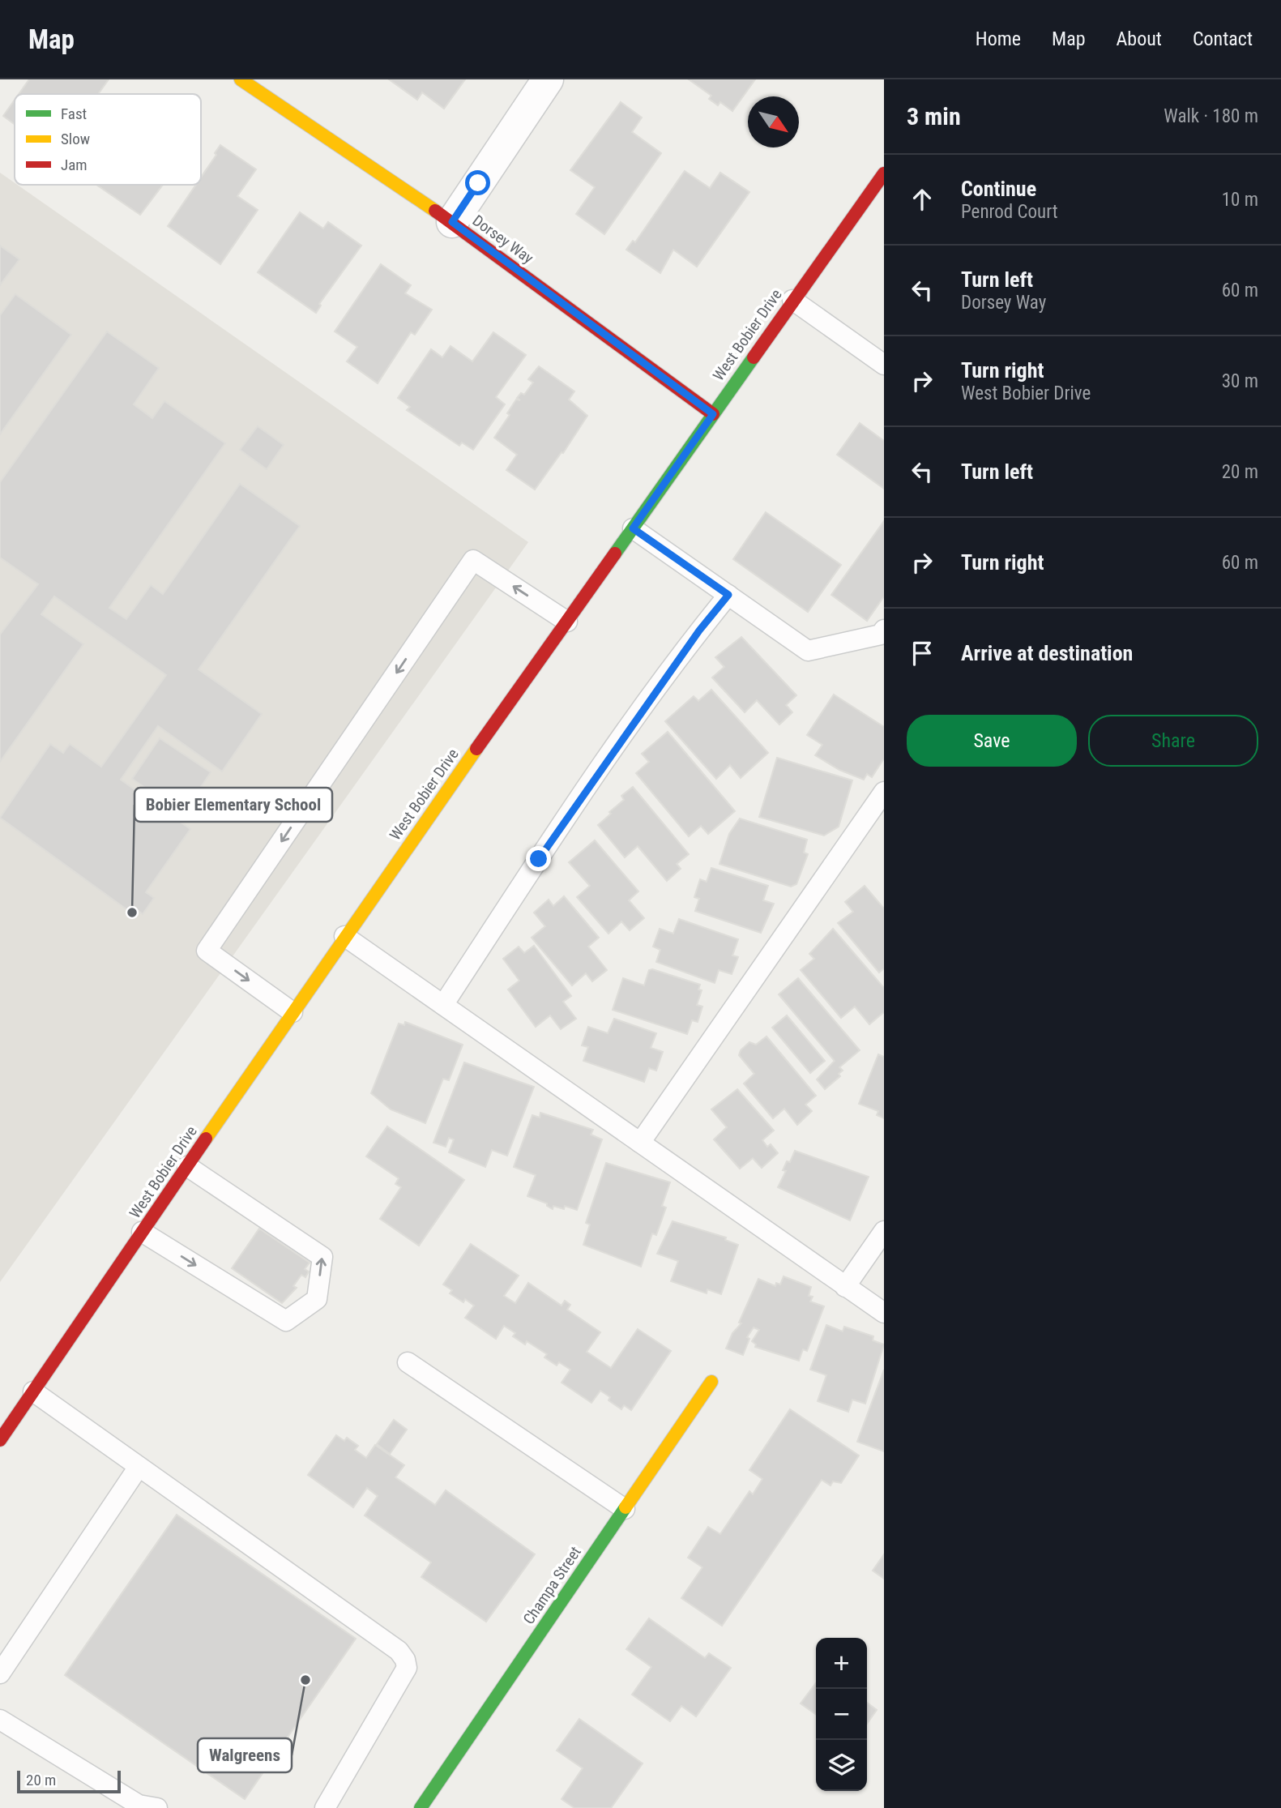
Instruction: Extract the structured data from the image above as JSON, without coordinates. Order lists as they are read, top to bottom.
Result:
{
  "streets": {
    "main road": ["Dorsey Way", "West Bobier Drive", "Champa Street"]
  },
  "crossings": [
    ["Dorsey Way", "West Bobier Drive"]
  ],
  "places": ["Bobier Elementary School", "Walgreens"],
  "legend": ["Fast", "Slow", "Jam"],
  "scale_bar": "20 m",
  "north": "bottom right",
  "page": {
    "header": "Map",
    "nav": [
      "Home",
      "Map",
      "About",
      "Contact"
    ],
    "heading": ["3 min", "Walk · 180 m"],
    "list": [
      ["Continue", "Penrod Court", "10 m"],
      ["Turn left", "Dorsey Way", "60 m"],
      ["Turn right", "West Bobier Drive", "30 m"],
      ["Turn left", "20 m"],
      ["Turn right", "60 m"],
      "Arrive at destination"
    ],
    "buttons": ["Save", "Share"],
    "map_buttons": ["+", "−"],
    "scale": "20 m"
  }
}
